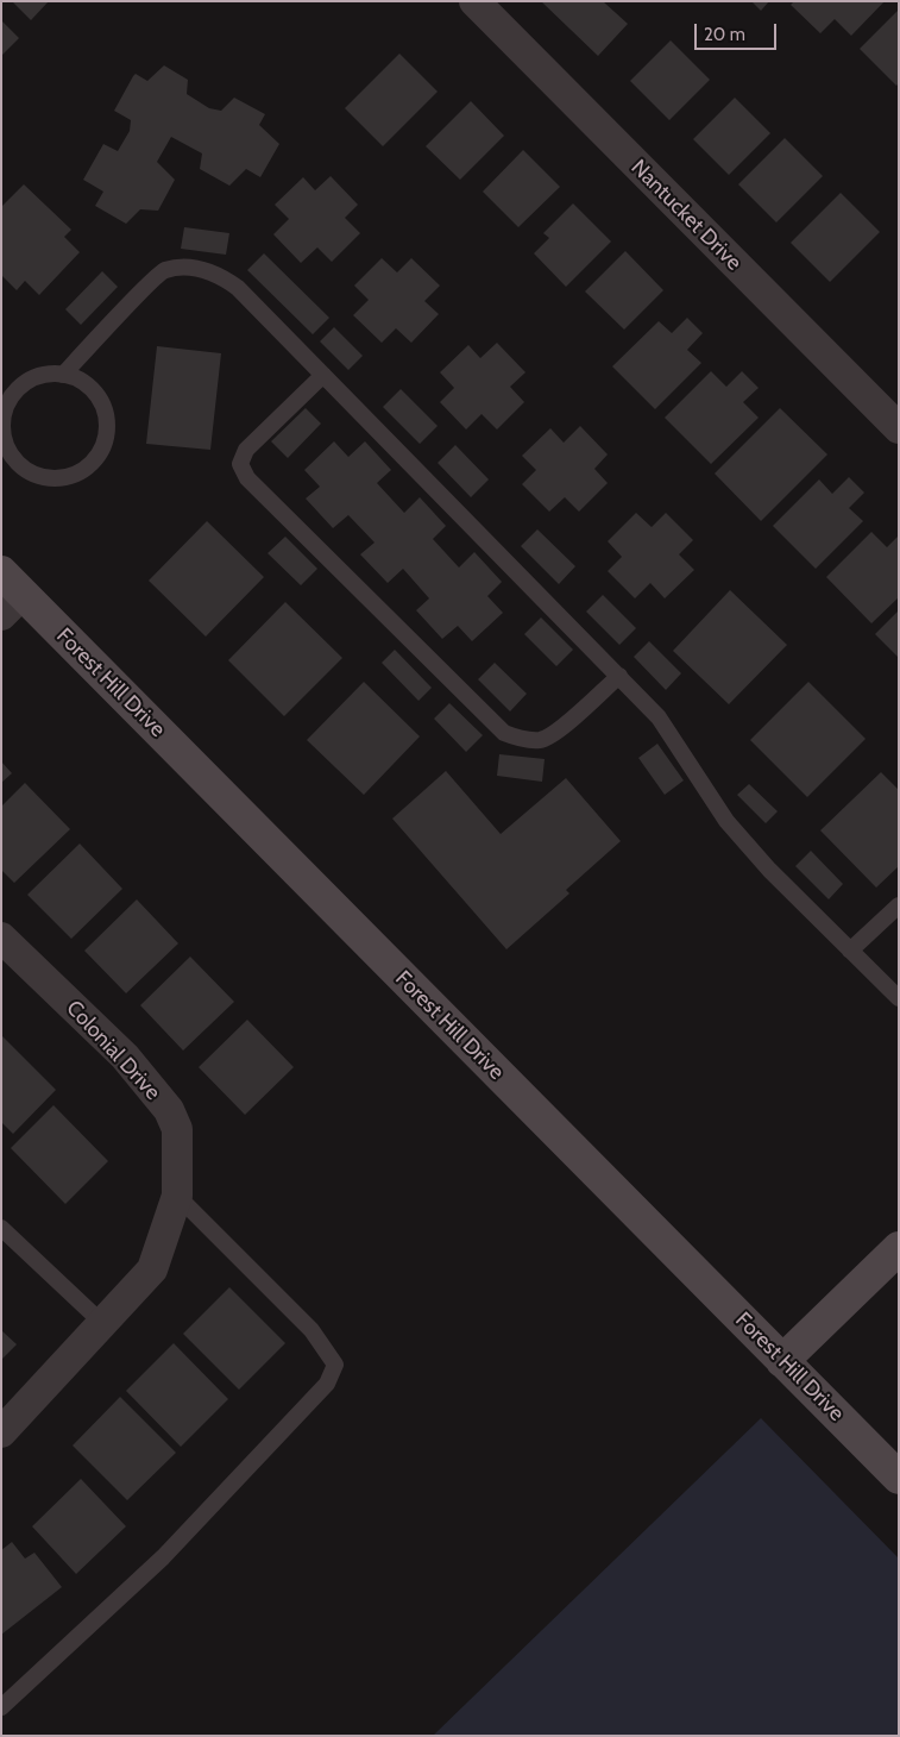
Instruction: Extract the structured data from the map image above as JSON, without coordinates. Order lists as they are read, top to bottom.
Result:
{
  "streets": {
    "main road": ["Forest Hill Drive"],
    "street": ["Nantucket Drive", "Colonial Drive"]
  },
  "scale_bar": "20 m"
}
